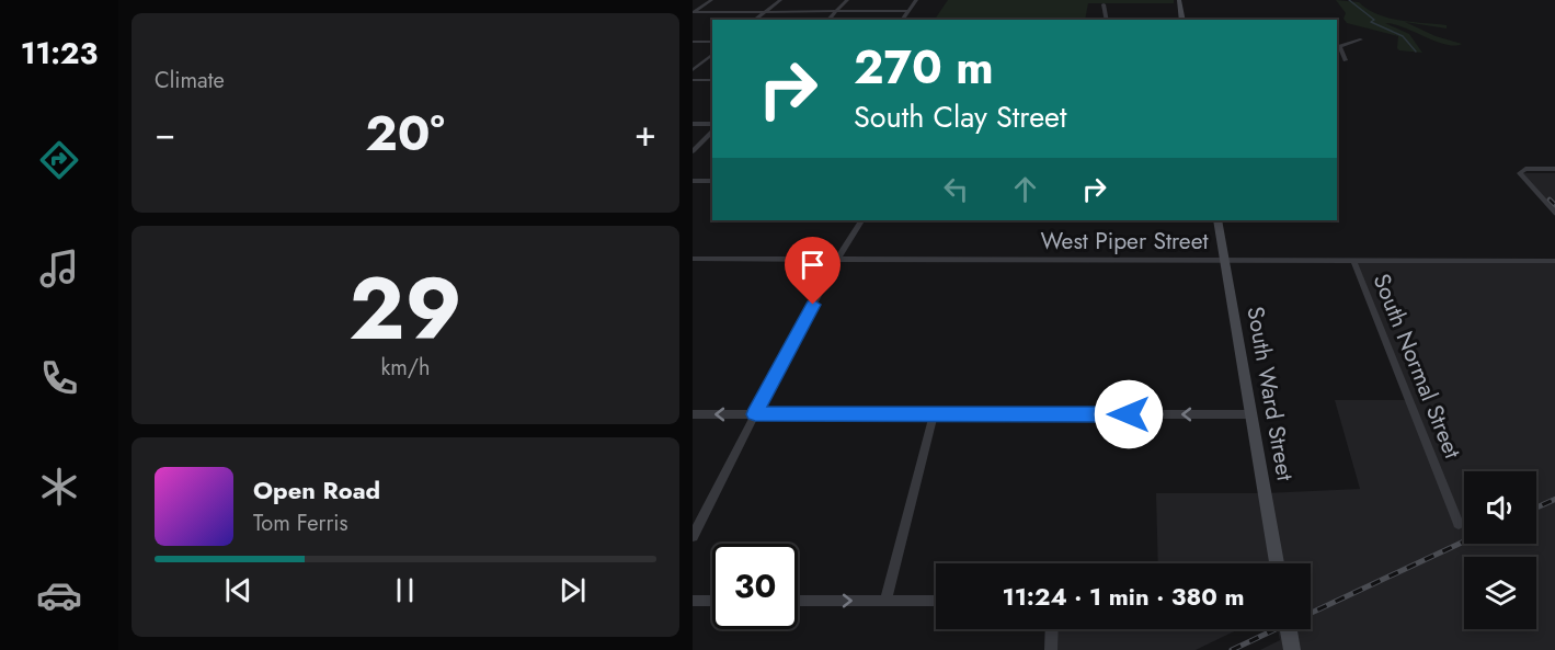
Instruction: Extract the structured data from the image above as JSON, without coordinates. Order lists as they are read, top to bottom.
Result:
{
  "streets": {
    "street": ["West Piper Street", "South Normal Street", "South Ward Street"]
  },
  "crossings": [
    ["West Piper Street", "South Normal Street"],
    ["West Piper Street", "South Ward Street"]
  ],
  "page": {
    "tabs": "11:23",
    "tile": [
      "Climate",
      ["29", "km/h"]
    ],
    "turn": ["270 m", "South Clay Street"],
    "heat": ["−", "20°", "+"],
    "song": ["Open Road", "Tom Ferris"],
    "limit": "30",
    "trip": "11:24 · 1 min · 380 m"
  }
}
